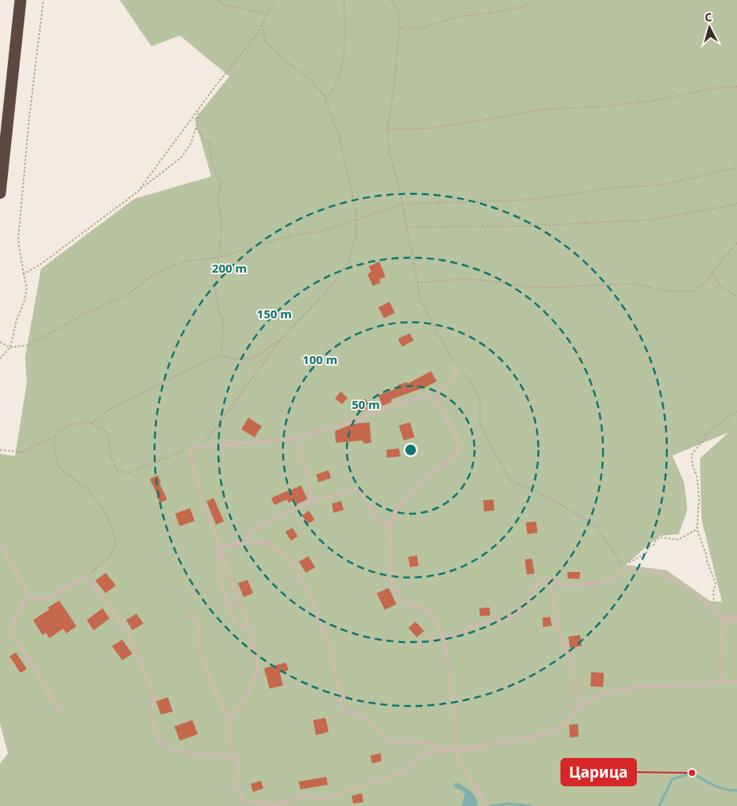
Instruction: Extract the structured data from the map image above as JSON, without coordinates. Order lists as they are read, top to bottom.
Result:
{
  "places": ["Царица"],
  "north": "top",
  "rings": [
    "200 m",
    "150 m",
    "100 m",
    "50 m"
  ]
}
